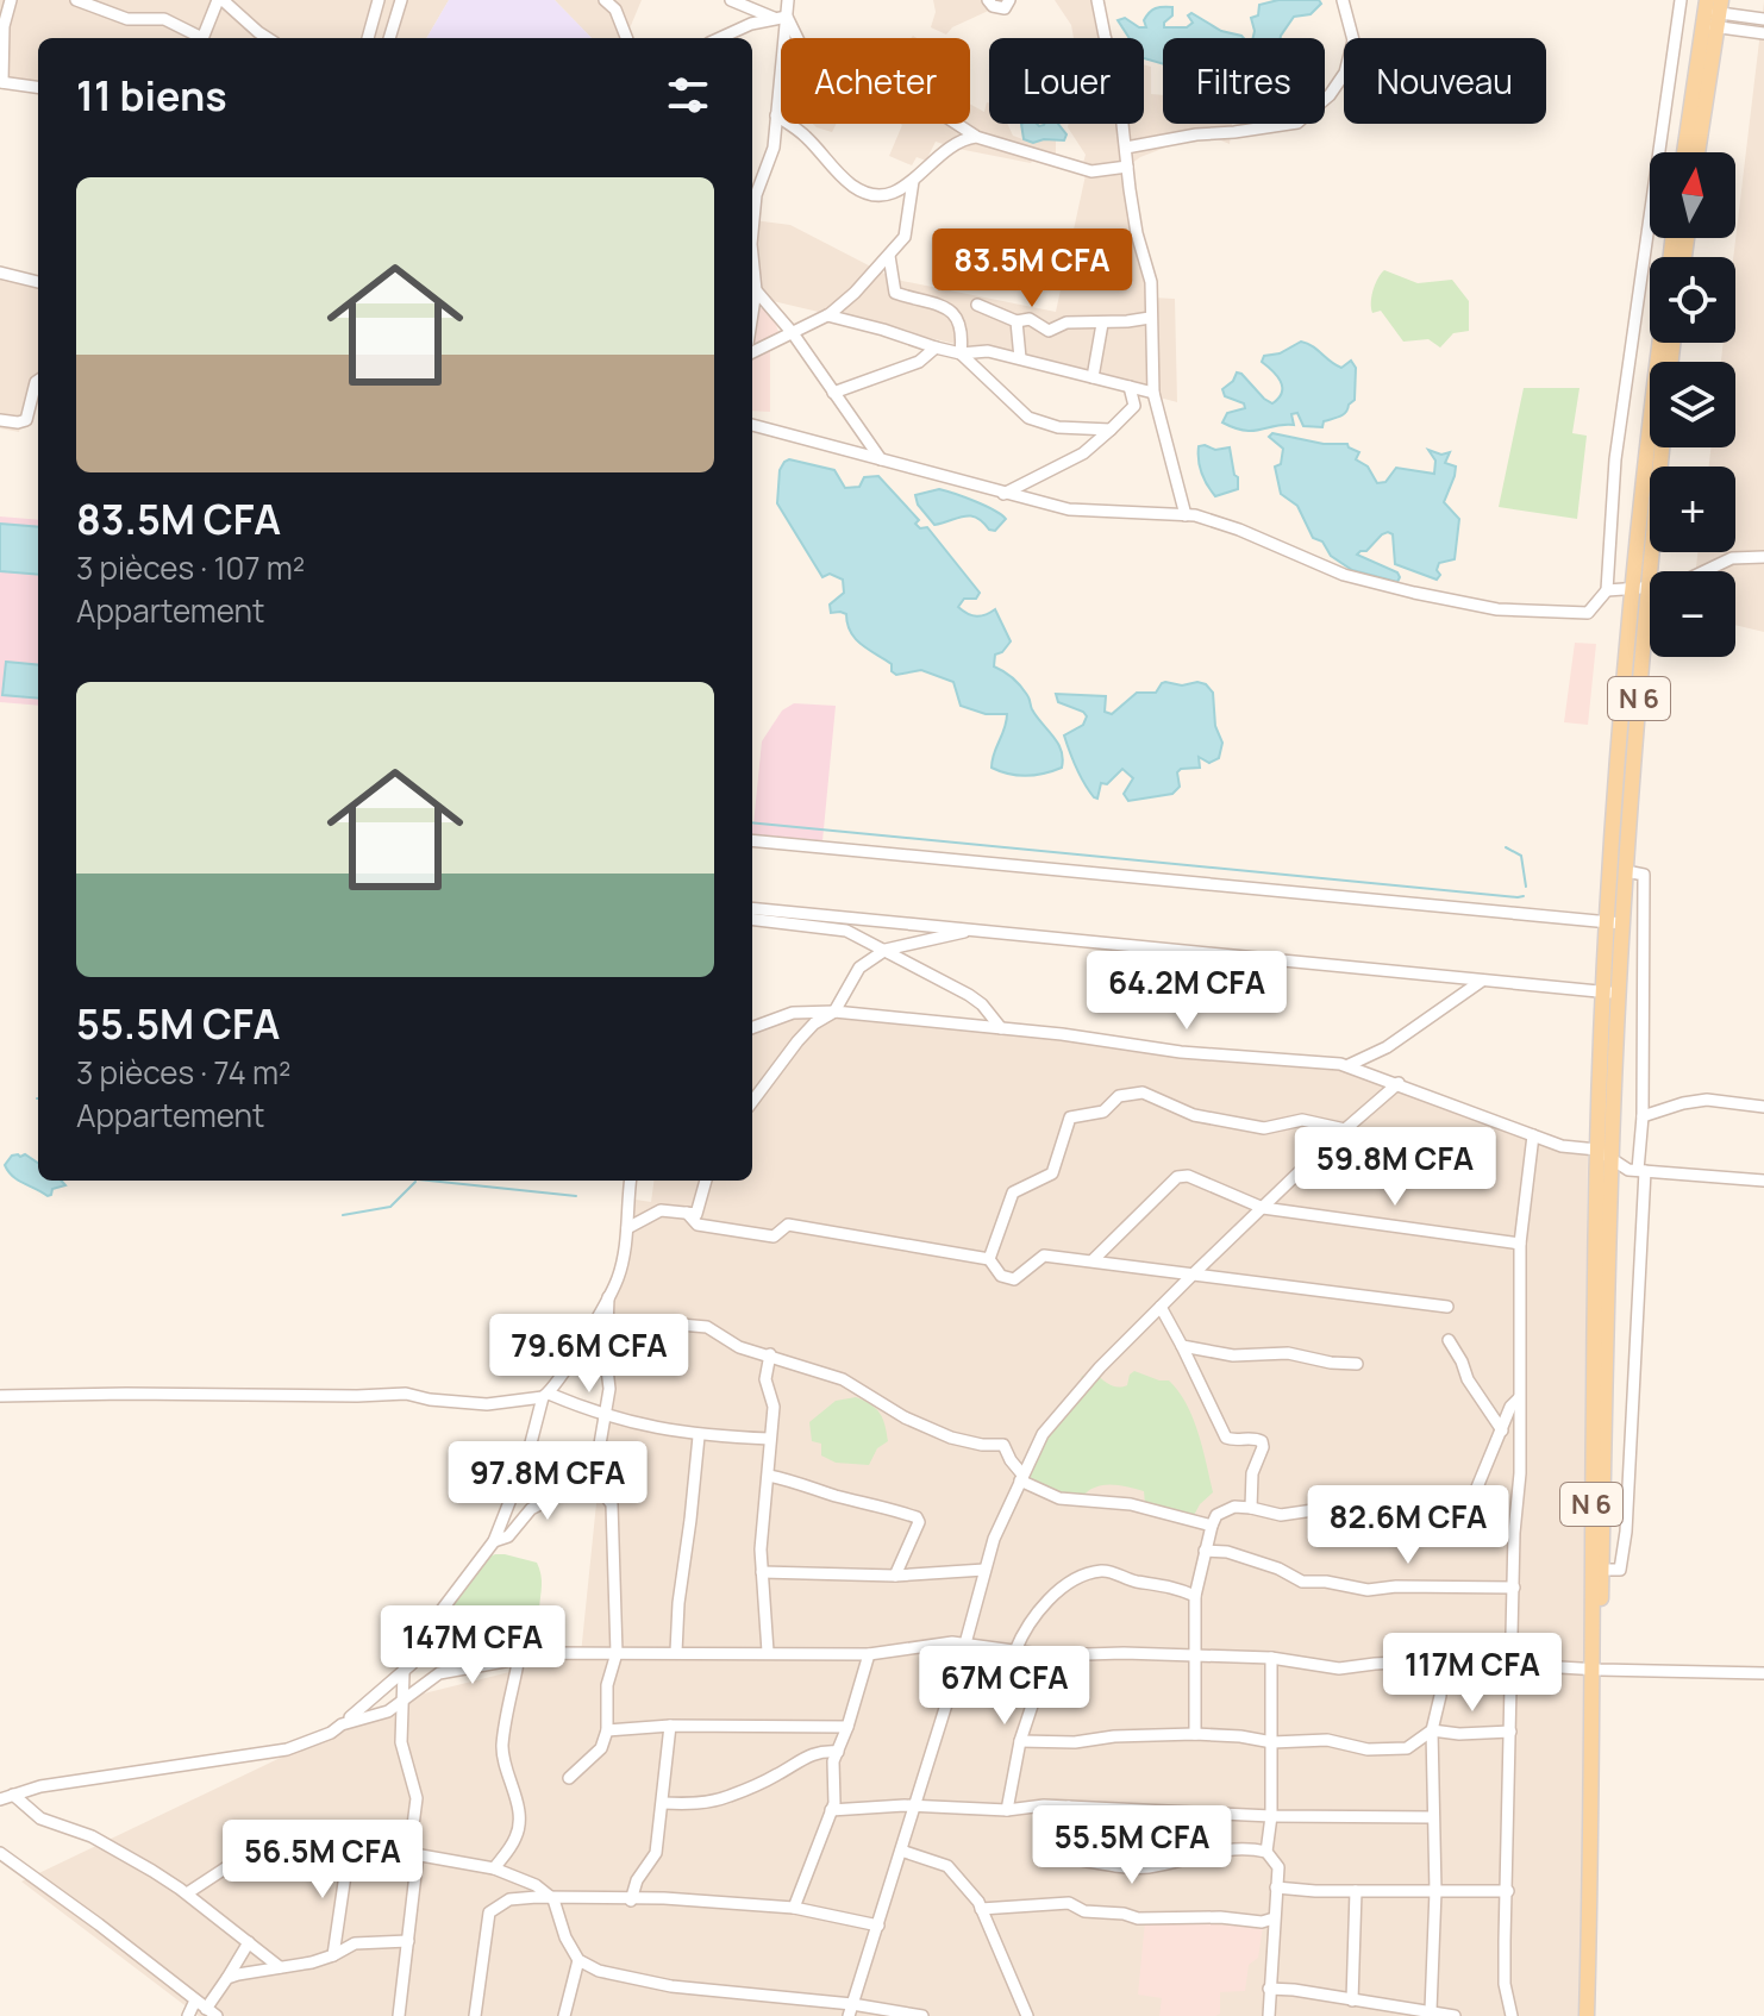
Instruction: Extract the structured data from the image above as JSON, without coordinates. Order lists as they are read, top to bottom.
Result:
{
  "streets": {
    "main road": ["N 6"]
  },
  "north": "top",
  "page": {
    "chip": [
      "Acheter",
      "Louer",
      "Filtres",
      "Nouveau"
    ],
    "heading": "11 biens",
    "map_buttons": ["+", "−"],
    "list": [
      {
        "name": "83.5M CFA",
        "note": "3 pièces · 107 m² · Appartement"
      },
      {
        "name": "55.5M CFA",
        "note": "3 pièces · 74 m² · Appartement"
      }
    ],
    "price": [
      "83.5M CFA",
      "64.2M CFA",
      "59.8M CFA",
      "79.6M CFA",
      "97.8M CFA",
      "82.6M CFA",
      "147M CFA",
      "117M CFA",
      "67M CFA",
      "55.5M CFA",
      "56.5M CFA"
    ]
  }
}
